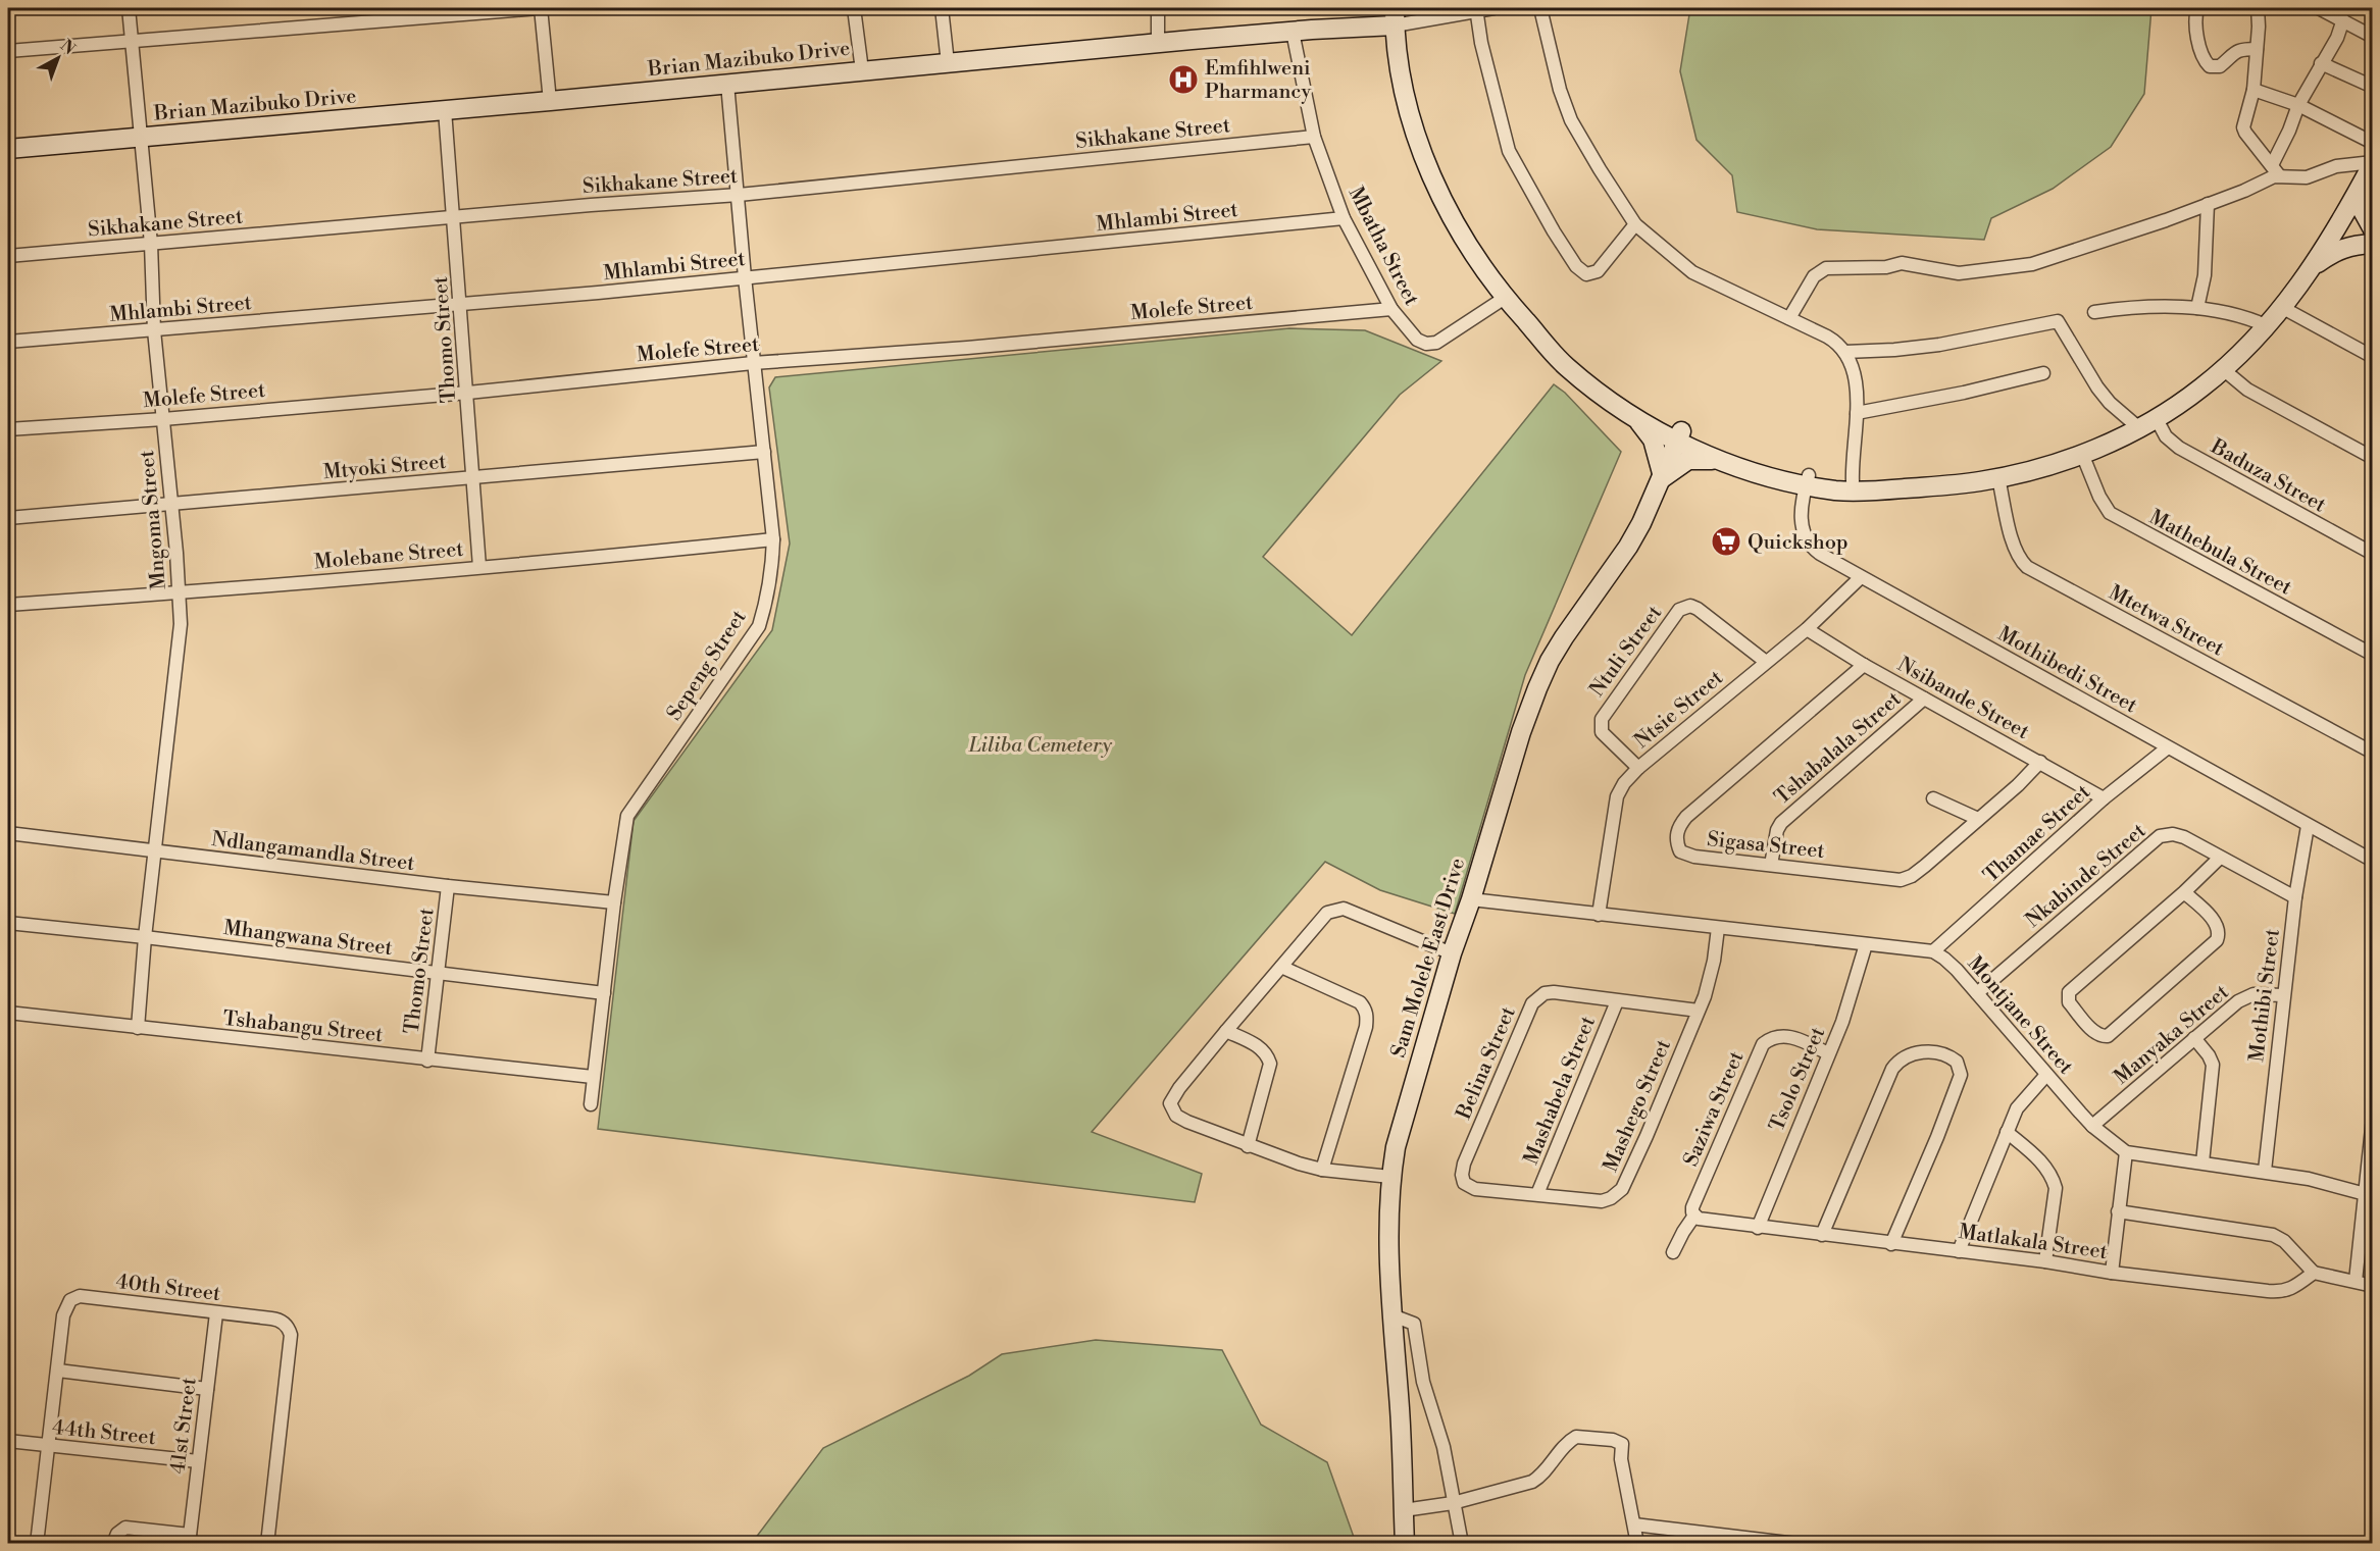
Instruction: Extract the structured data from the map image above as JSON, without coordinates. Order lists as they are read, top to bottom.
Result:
{
  "streets": {
    "street": [
      "Brian Mazibuko Drive",
      "Sikhakane Street",
      "Mhlambi Street",
      "Mbatha Street",
      "Molefe Street",
      "Thomo Street",
      "Mtyoki Street",
      "Baduza Street",
      "Mngoma Street",
      "Mathebula Street",
      "Molebane Street",
      "Mtetwa Street",
      "Ntuli Street",
      "Sepeng Street",
      "Mothibedi Street",
      "Nsibande Street",
      "Ntsie Street",
      "Tshabalala Street",
      "Thamae Street",
      "Sigasa Street",
      "Ndlangamandla Street",
      "Nkabinde Street",
      "Mhangwana Street",
      "Sam Molele East Drive",
      "Mothibi Street",
      "Montjane Street",
      "Tshabangu Street",
      "Manyaka Street",
      "Belina Street",
      "Tsolo Street",
      "Mashabela Street",
      "Mashego Street",
      "Saziwa Street",
      "Matlakala Street",
      "40th Street",
      "41st Street",
      "44th Street"
    ]
  },
  "crossings": [
    ["Brian Mazibuko Drive", "Mbatha Street"],
    ["Brian Mazibuko Drive", "Thomo Street"],
    ["Brian Mazibuko Drive", "Mngoma Street"],
    ["Brian Mazibuko Drive", "Sepeng Street"],
    ["Sikhakane Street", "Mbatha Street"],
    ["Sikhakane Street", "Thomo Street"],
    ["Sikhakane Street", "Mngoma Street"],
    ["Sikhakane Street", "Sepeng Street"],
    ["Mhlambi Street", "Mbatha Street"],
    ["Mhlambi Street", "Thomo Street"],
    ["Mhlambi Street", "Mngoma Street"],
    ["Mhlambi Street", "Sepeng Street"],
    ["Mbatha Street", "Molefe Street"],
    ["Molefe Street", "Thomo Street"],
    ["Molefe Street", "Mngoma Street"],
    ["Molefe Street", "Sepeng Street"],
    ["Thomo Street", "Mtyoki Street"],
    ["Thomo Street", "Molebane Street"],
    ["Thomo Street", "Ndlangamandla Street"],
    ["Thomo Street", "Mhangwana Street"],
    ["Thomo Street", "Tshabangu Street"],
    ["Mtyoki Street", "Mngoma Street"],
    ["Mtyoki Street", "Sepeng Street"],
    ["Mngoma Street", "Molebane Street"],
    ["Mngoma Street", "Ndlangamandla Street"],
    ["Mngoma Street", "Mhangwana Street"],
    ["Mngoma Street", "Tshabangu Street"],
    ["Molebane Street", "Sepeng Street"],
    ["Ntuli Street", "Ntsie Street"],
    ["Sepeng Street", "Ndlangamandla Street"],
    ["Sepeng Street", "Mhangwana Street"],
    ["Sepeng Street", "Tshabangu Street"],
    ["Mothibedi Street", "Ntsie Street"],
    ["Mothibedi Street", "Thamae Street"],
    ["Mothibedi Street", "Mothibi Street"],
    ["Nsibande Street", "Ntsie Street"],
    ["Nsibande Street", "Tshabalala Street"],
    ["Nsibande Street", "Thamae Street"],
    ["Nsibande Street", "Sigasa Street"],
    ["Tshabalala Street", "Sigasa Street"],
    ["Thamae Street", "Montjane Street"],
    ["Nkabinde Street", "Mothibi Street"],
    ["Nkabinde Street", "Montjane Street"],
    ["Mothibi Street", "Manyaka Street"],
    ["Montjane Street", "Manyaka Street"],
    ["Belina Street", "Mashabela Street"],
    ["Belina Street", "Mashego Street"],
    ["Tsolo Street", "Saziwa Street"],
    ["Tsolo Street", "Matlakala Street"],
    ["Mashabela Street", "Mashego Street"],
    ["Saziwa Street", "Matlakala Street"],
    ["40th Street", "41st Street"],
    ["40th Street", "44th Street"],
    ["41st Street", "44th Street"]
  ],
  "parks": ["Liliba Cemetery"],
  "places": {
    "hospital": ["Emfihlweni Pharmancy"],
    "supermarket": ["Quickshop"]
  },
  "north": "top right"
}
